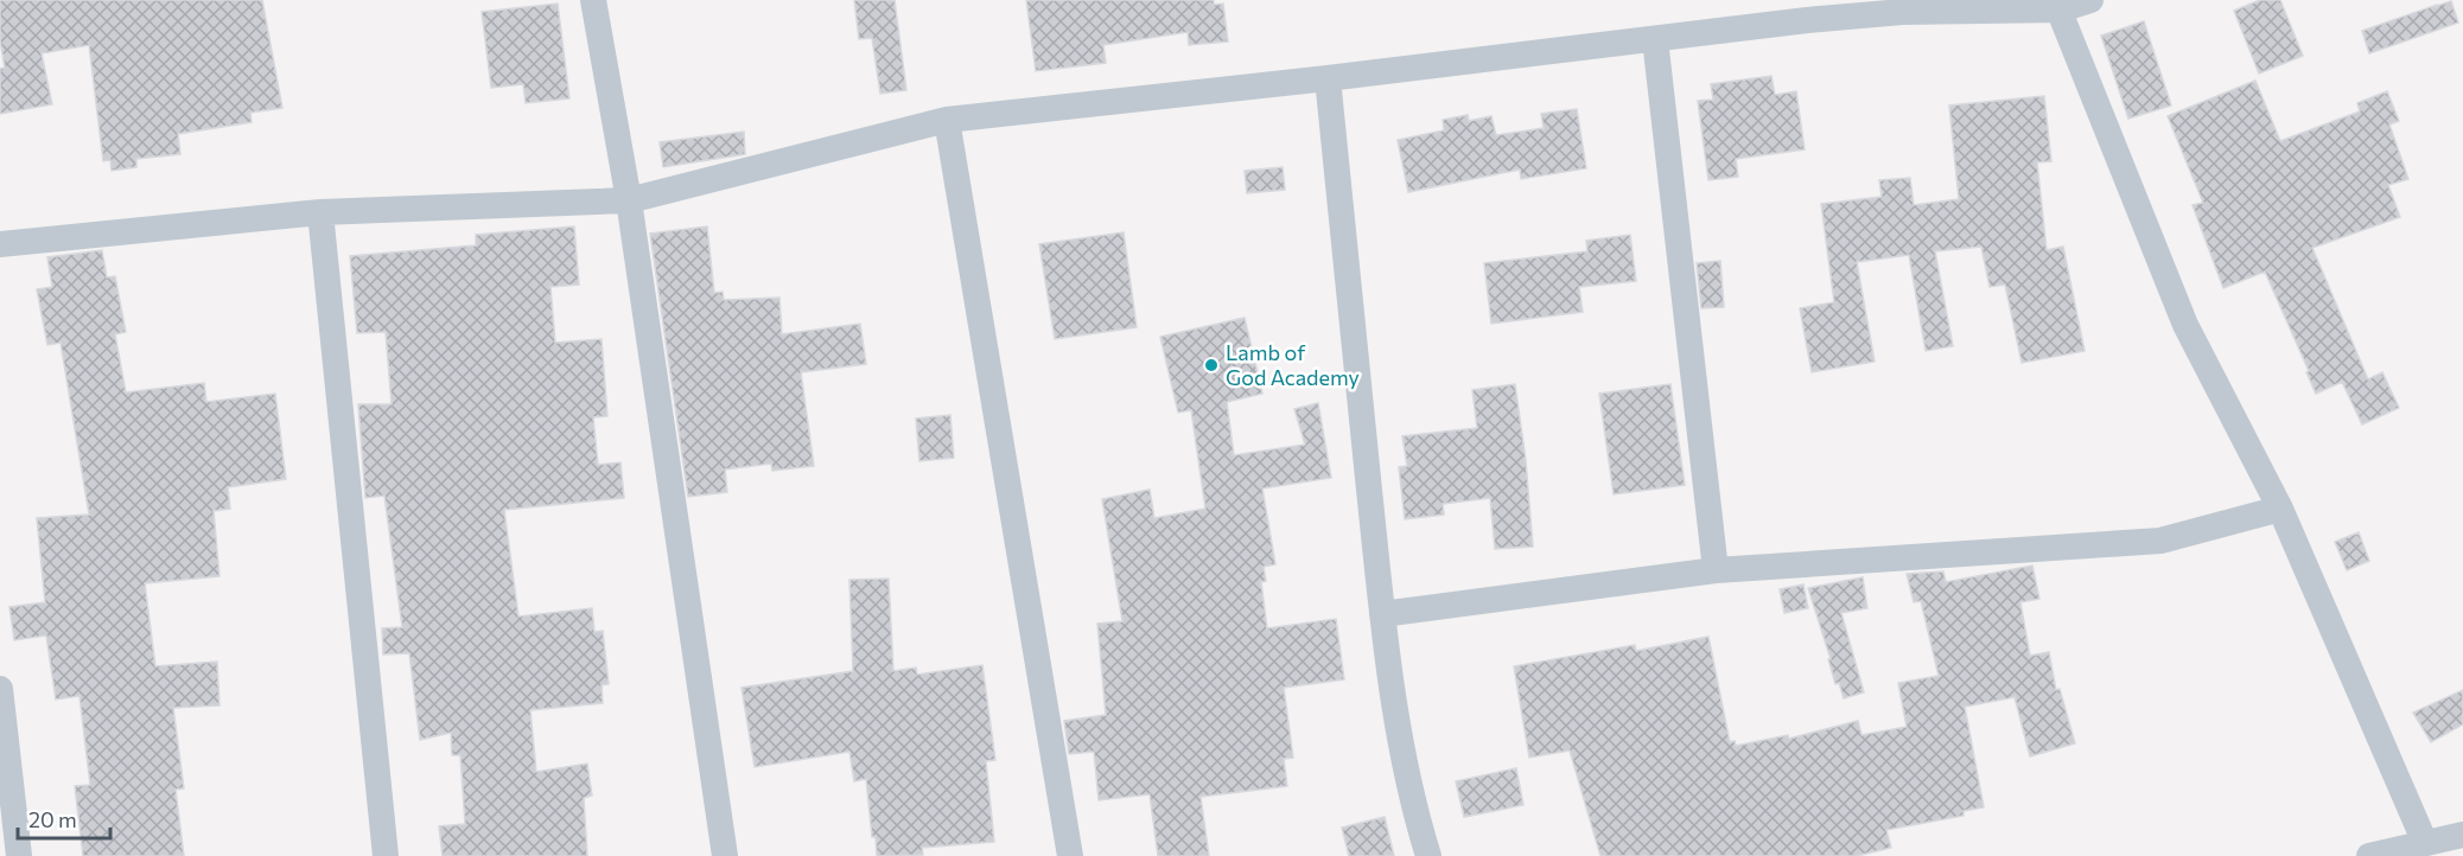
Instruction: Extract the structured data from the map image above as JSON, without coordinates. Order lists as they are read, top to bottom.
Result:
{
  "places": ["Lamb of God Academy"],
  "scale_bar": "20 m"
}
